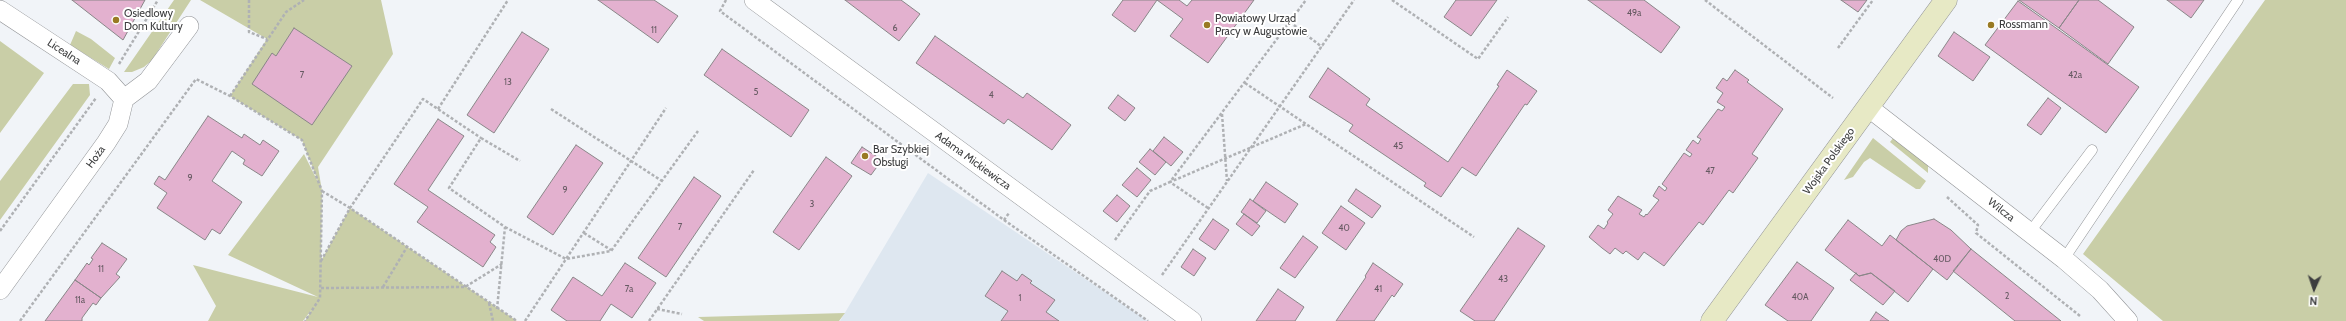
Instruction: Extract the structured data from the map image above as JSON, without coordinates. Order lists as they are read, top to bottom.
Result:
{
  "streets": {
    "street": [
      "Licealna",
      "Hoża",
      "Adama Mickiewicza",
      "Wojska Polskiego",
      "Wilcza"
    ]
  },
  "crossings": [
    ["Licealna", "Hoża"],
    ["Wojska Polskiego", "Wilcza"]
  ],
  "places": [
    "Osiedlowy Dom Kultury",
    "Powiatowy Urząd Pracy w Augustowie",
    "Rossmann",
    "Bar Szybkiej Obsługi"
  ],
  "house_numbers": [
    "49a",
    "6",
    "11",
    "7",
    "42a",
    "13",
    "5",
    "4",
    "45",
    "47",
    "9",
    "9",
    "3",
    "7",
    "40",
    "40D",
    "11",
    "43",
    "7a",
    "41",
    "2",
    "40A",
    "1",
    "11a"
  ],
  "north": "bottom"
}
